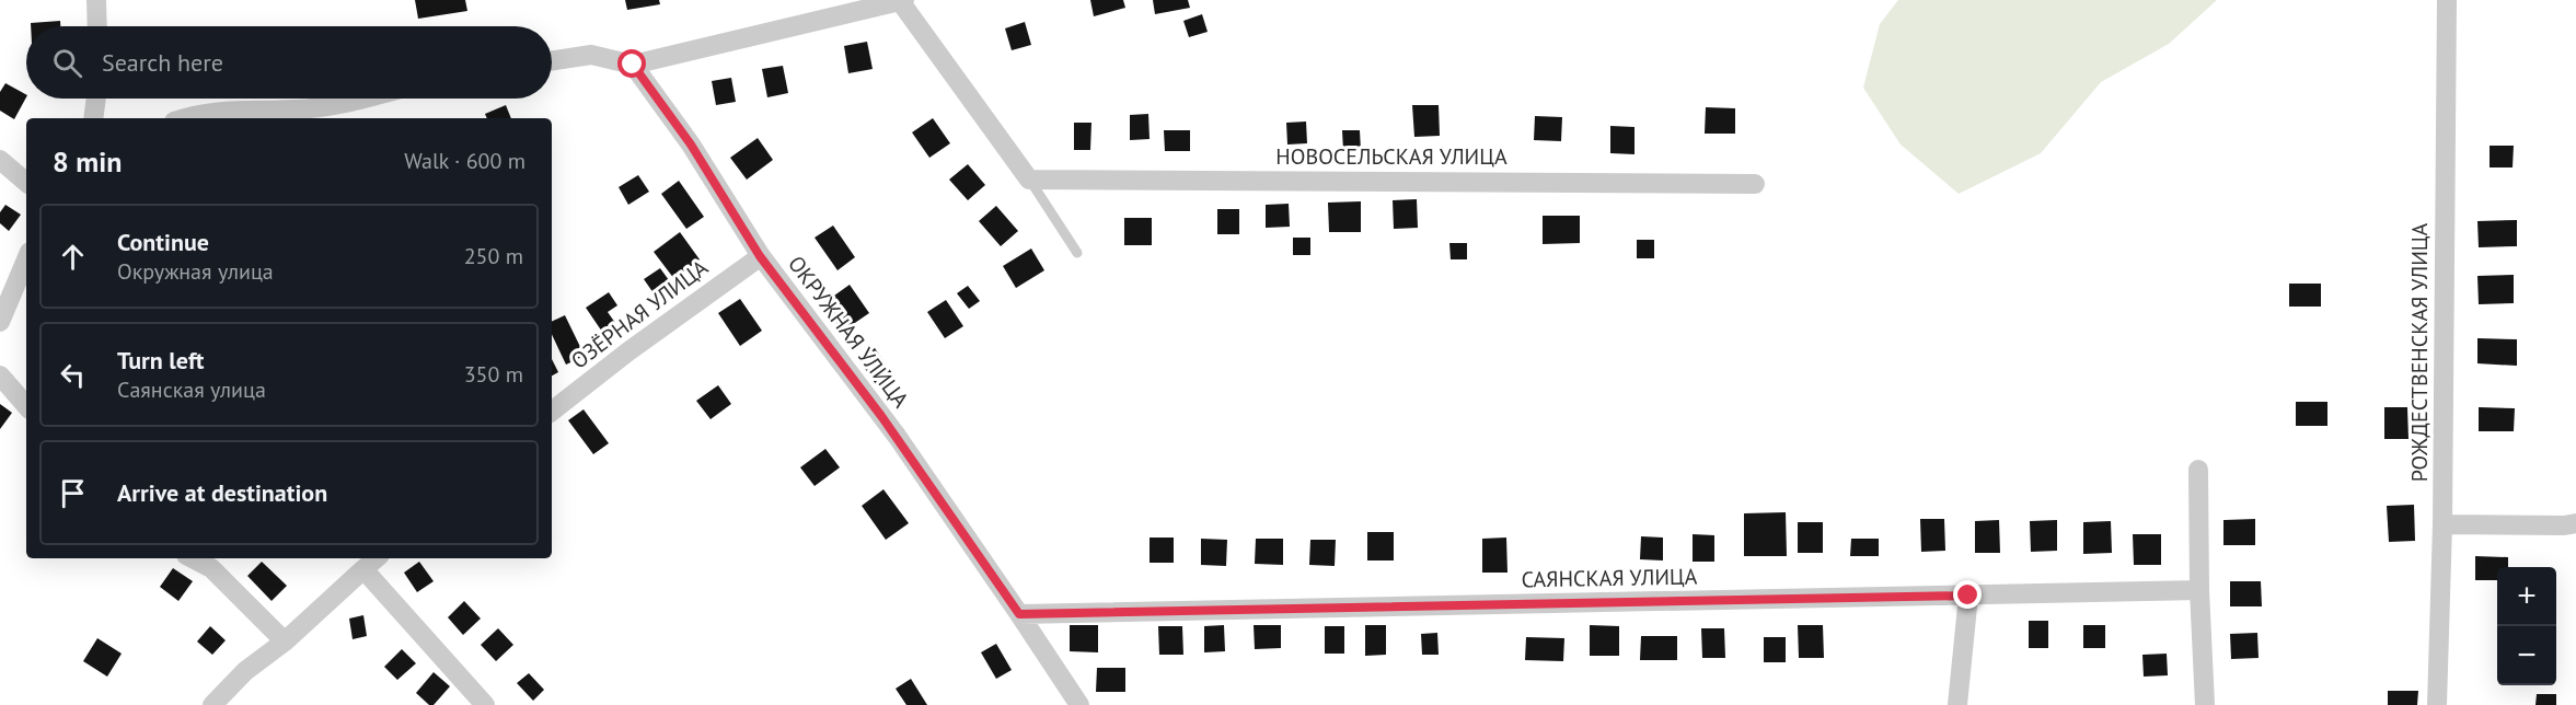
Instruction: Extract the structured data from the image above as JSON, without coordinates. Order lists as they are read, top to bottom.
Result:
{
  "streets": {
    "street": [
      "НОВОСЕЛЬСКАЯ УЛИЦА",
      "ОЗЁРНАЯ УЛИЦА",
      "ОКРУЖНАЯ УЛИЦА",
      "РОЖДЕСТВЕНСКАЯ УЛИЦА",
      "САЯНСКАЯ УЛИЦА"
    ]
  },
  "crossings": [
    ["ОЗЁРНАЯ УЛИЦА", "ОКРУЖНАЯ УЛИЦА"],
    ["ОКРУЖНАЯ УЛИЦА", "САЯНСКАЯ УЛИЦА"]
  ],
  "page": {
    "search": "Search here",
    "heading": ["8 min", "Walk · 600 m"],
    "list": [
      ["Continue", "Окружная улица", "250 m"],
      ["Turn left", "Саянская улица", "350 m"],
      "Arrive at destination"
    ],
    "map_buttons": ["+", "−"]
  }
}
